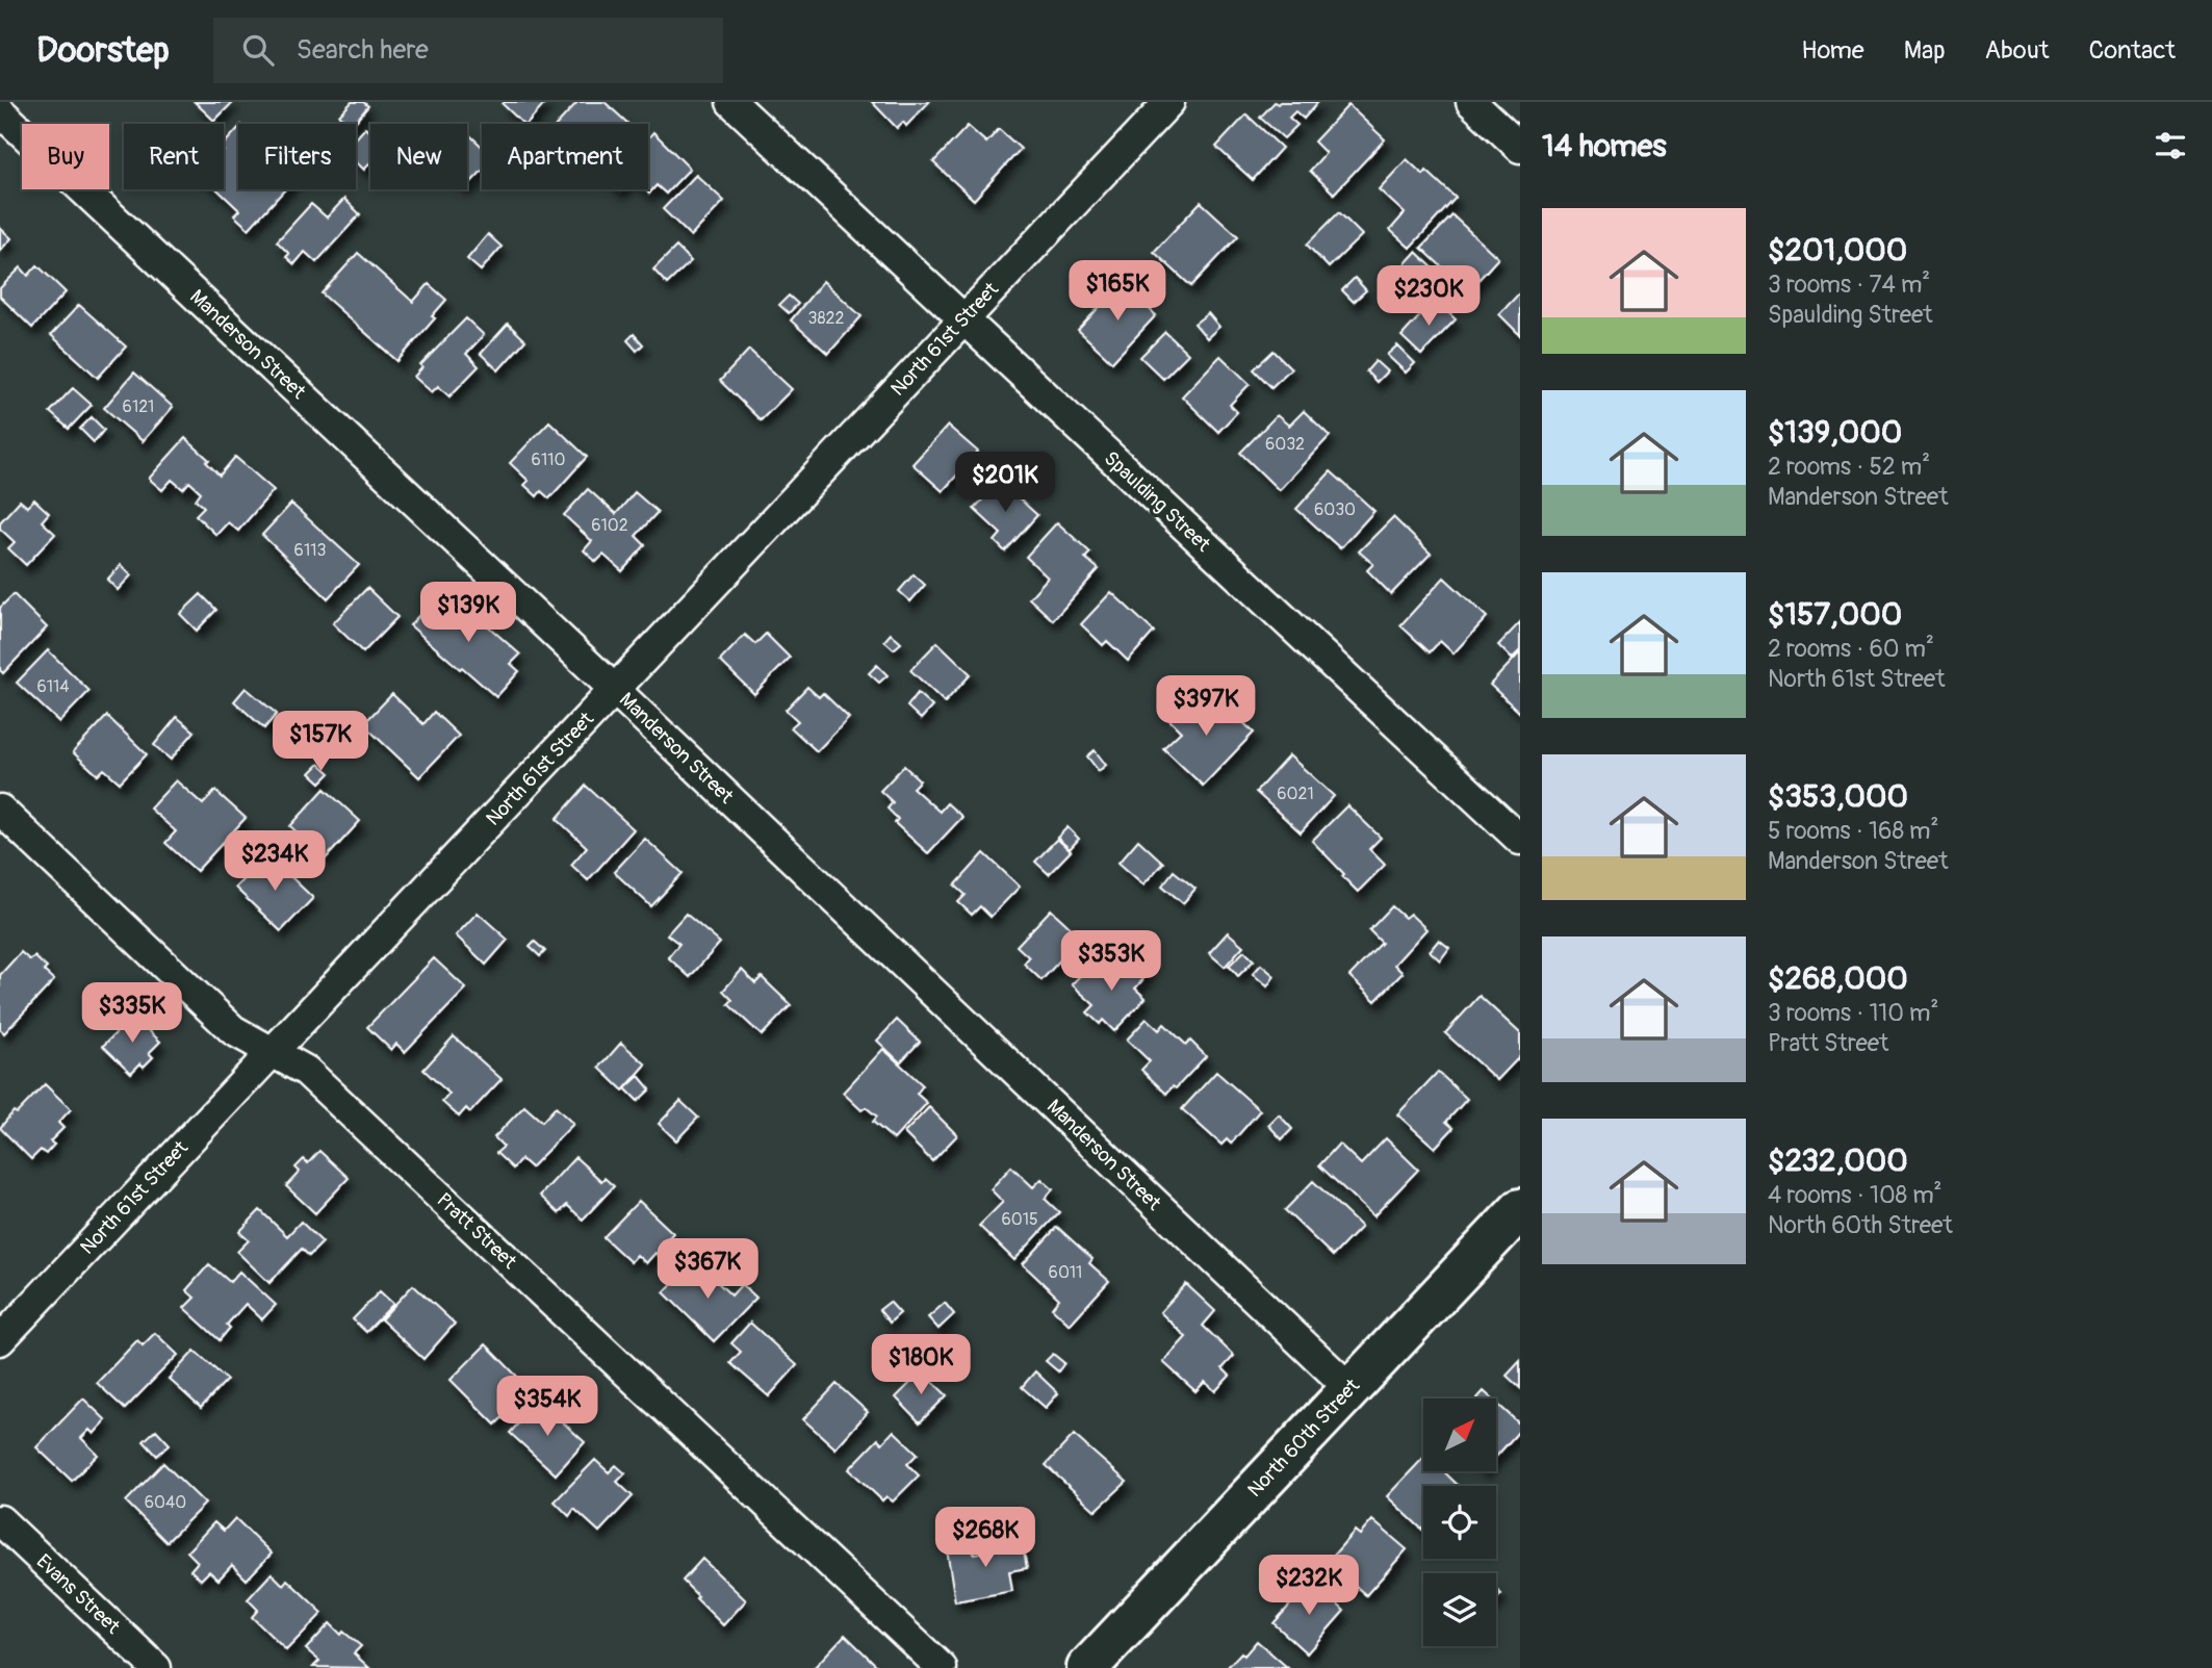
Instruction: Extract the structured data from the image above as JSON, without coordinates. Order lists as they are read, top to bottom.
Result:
{
  "streets": {
    "main road": ["North 60th Street"],
    "street": [
      "North 61st Street",
      "Manderson Street",
      "Spaulding Street",
      "Pratt Street",
      "Evans Street"
    ]
  },
  "crossings": [
    ["North 61st Street", "Manderson Street"],
    ["North 61st Street", "Spaulding Street"],
    ["North 61st Street", "Pratt Street"],
    ["Manderson Street", "North 60th Street"]
  ],
  "house_numbers": [
    "3822",
    "6121",
    "6032",
    "6110",
    "6030",
    "6102",
    "6113",
    "6114",
    "6021",
    "6015",
    "6011",
    "6040"
  ],
  "north": "top right",
  "page": {
    "header": "Doorstep",
    "search": "Search here",
    "nav": [
      "Home",
      "Map",
      "About",
      "Contact"
    ],
    "heading": "14 homes",
    "chip": [
      "Buy",
      "Rent",
      "Filters",
      "New",
      "Apartment"
    ],
    "list": [
      {
        "name": "$201,000",
        "note": "3 rooms · 74 m² · Spaulding Street"
      },
      {
        "name": "$139,000",
        "note": "2 rooms · 52 m² · Manderson Street"
      },
      {
        "name": "$157,000",
        "note": "2 rooms · 60 m² · North 61st Street"
      },
      {
        "name": "$353,000",
        "note": "5 rooms · 168 m² · Manderson Street"
      },
      {
        "name": "$268,000",
        "note": "3 rooms · 110 m² · Pratt Street"
      },
      {
        "name": "$232,000",
        "note": "4 rooms · 108 m² · North 60th Street"
      }
    ],
    "price": [
      "$165K",
      "$230K",
      "$201K",
      "$139K",
      "$397K",
      "$157K",
      "$234K",
      "$353K",
      "$335K",
      "$367K",
      "$180K",
      "$354K",
      "$268K",
      "$232K"
    ]
  }
}
